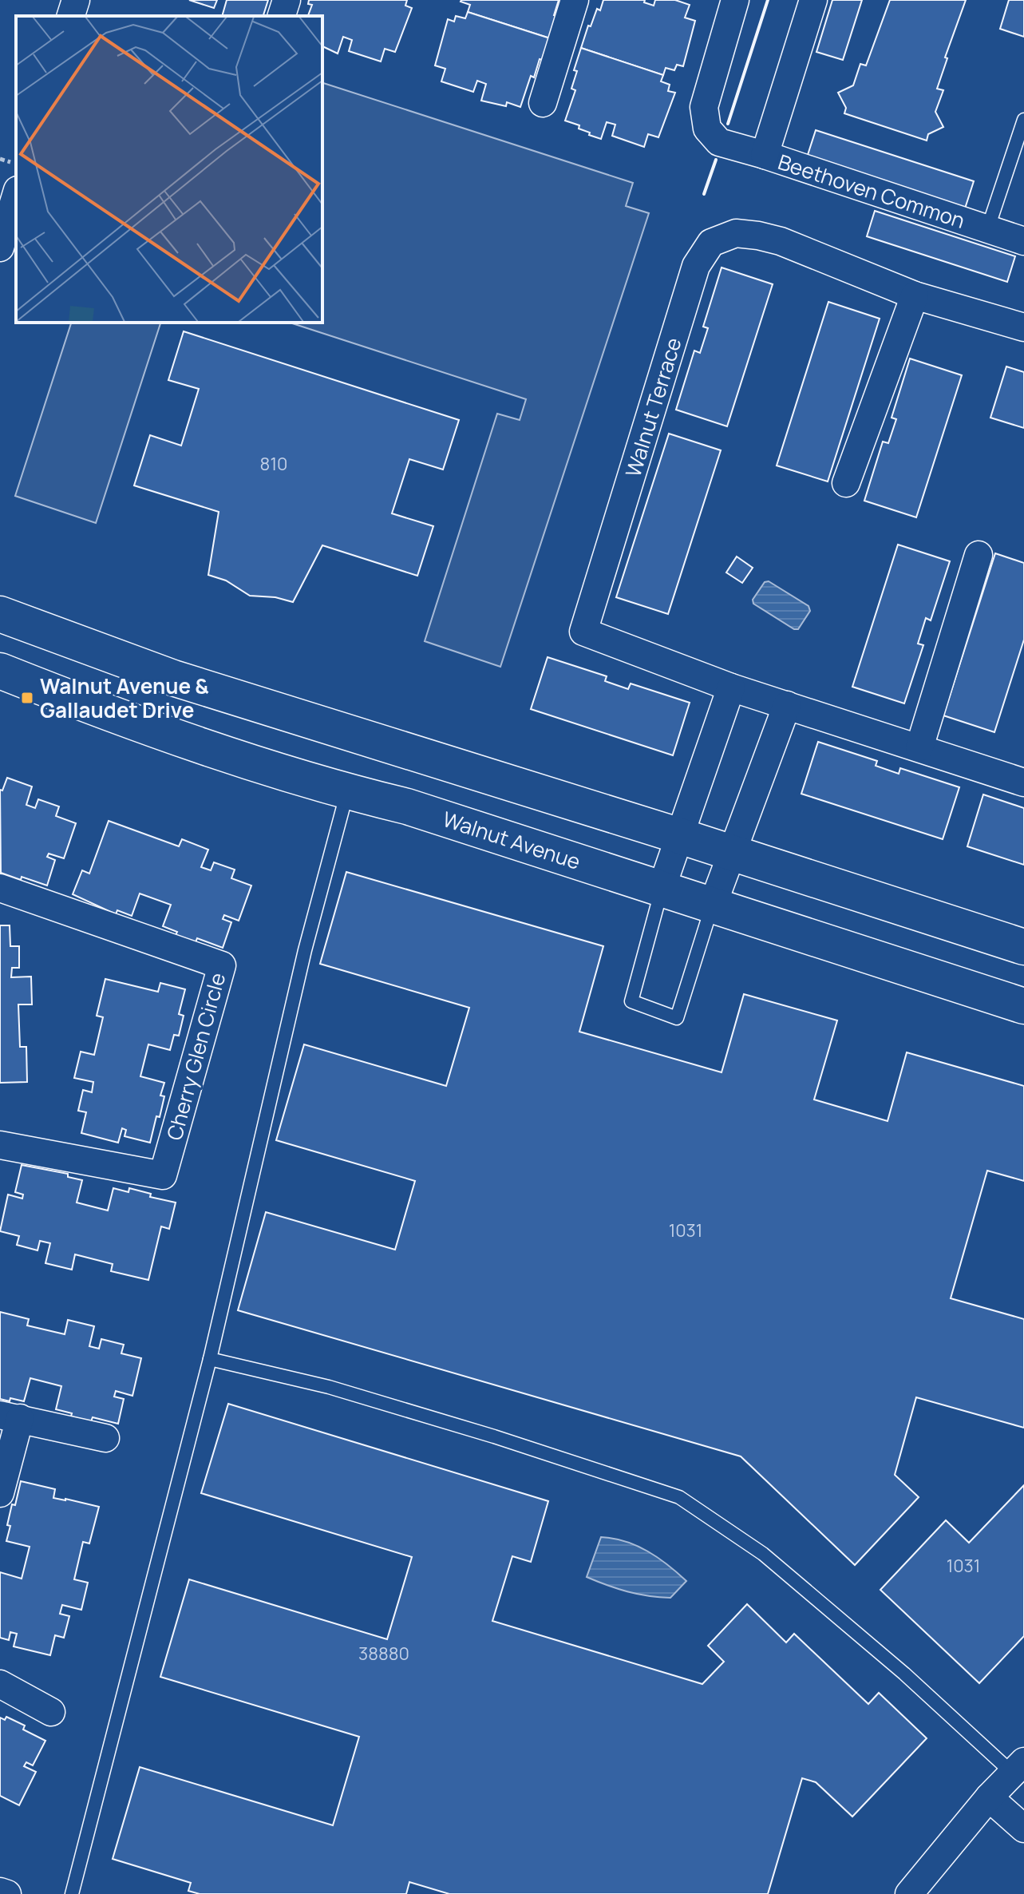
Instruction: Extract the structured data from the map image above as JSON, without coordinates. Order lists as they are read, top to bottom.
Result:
{
  "streets": {
    "main road": ["Walnut Avenue"],
    "street": ["Beethoven Common", "Walnut Terrace", "Cherry Glen Circle"]
  },
  "places": {
    "transit": ["Walnut Avenue & Gallaudet Drive"]
  },
  "house_numbers": [
    "810",
    "1031",
    "1031",
    "38880"
  ]
}
